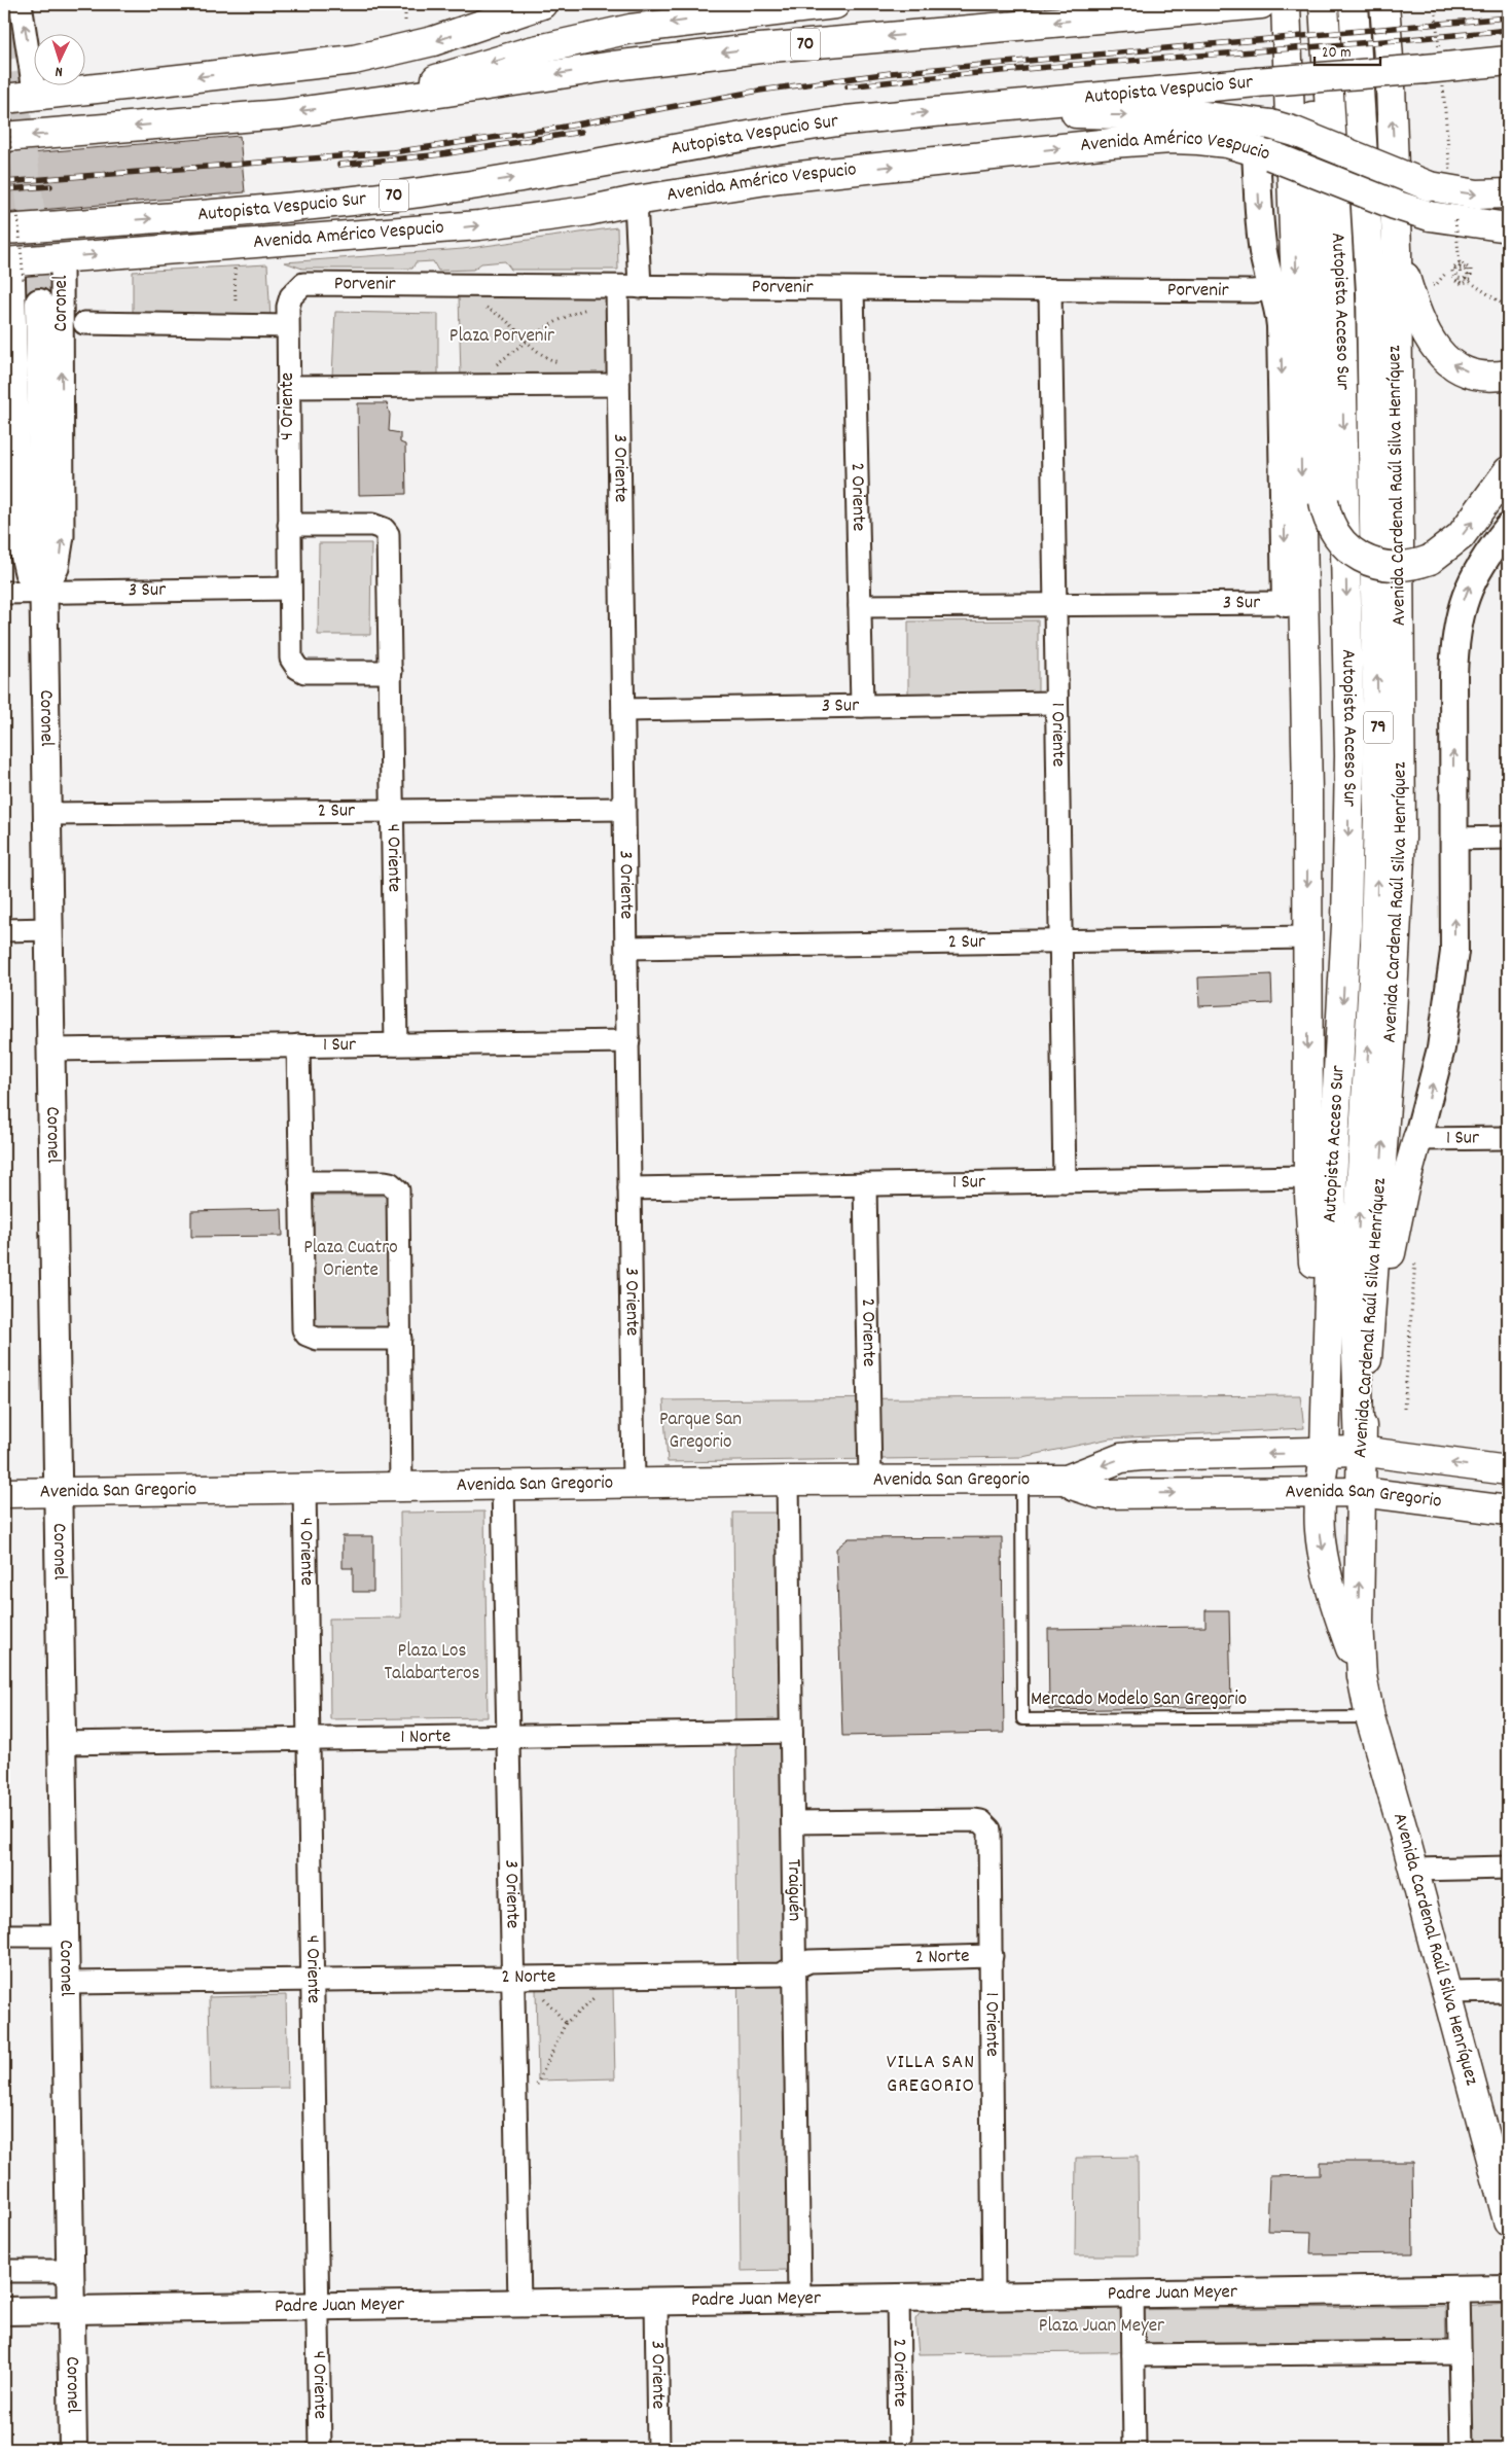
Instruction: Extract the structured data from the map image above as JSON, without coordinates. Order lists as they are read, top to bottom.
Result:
{
  "streets": {
    "main road": [
      "70",
      "Autopista Vespucio Sur",
      "Avenida Américo Vespucio",
      "Autopista Acceso Sur",
      "Avenida Cardenal Raúl Silva Henríquez",
      "79",
      "Avenida San Gregorio"
    ],
    "street": [
      "Porvenir",
      "Coronel",
      "4 Oriente",
      "3 Oriente",
      "2 Oriente",
      "3 Sur",
      "1 Oriente",
      "2 Sur",
      "1 Sur",
      "1 Norte",
      "Traiguén",
      "2 Norte",
      "Padre Juan Meyer"
    ],
    "lane": ["Mercado Modelo San Gregorio"]
  },
  "crossings": [
    ["Avenida Américo Vespucio", "Coronel"],
    ["Porvenir", "4 Oriente"],
    ["Porvenir", "3 Oriente"],
    ["Porvenir", "2 Oriente"],
    ["Porvenir", "1 Oriente"],
    ["Coronel", "3 Sur"],
    ["Coronel", "2 Sur"],
    ["Coronel", "1 Sur"],
    ["Coronel", "Avenida San Gregorio"],
    ["Coronel", "1 Norte"],
    ["Coronel", "2 Norte"],
    ["Coronel", "Padre Juan Meyer"],
    ["Autopista Acceso Sur", "Avenida Cardenal Raúl Silva Henríquez"],
    ["Autopista Acceso Sur", "Avenida San Gregorio"],
    ["4 Oriente", "3 Sur"],
    ["4 Oriente", "2 Sur"],
    ["4 Oriente", "1 Sur"],
    ["4 Oriente", "Avenida San Gregorio"],
    ["4 Oriente", "1 Norte"],
    ["4 Oriente", "2 Norte"],
    ["4 Oriente", "Padre Juan Meyer"],
    ["3 Oriente", "3 Sur"],
    ["3 Oriente", "2 Sur"],
    ["3 Oriente", "1 Sur"],
    ["3 Oriente", "Avenida San Gregorio"],
    ["3 Oriente", "1 Norte"],
    ["3 Oriente", "2 Norte"],
    ["3 Oriente", "Padre Juan Meyer"],
    ["Avenida Cardenal Raúl Silva Henríquez", "Avenida San Gregorio"],
    ["Avenida Cardenal Raúl Silva Henríquez", "Mercado Modelo San Gregorio"],
    ["2 Oriente", "3 Sur"],
    ["2 Oriente", "1 Sur"],
    ["2 Oriente", "Avenida San Gregorio"],
    ["2 Oriente", "Padre Juan Meyer"],
    ["3 Sur", "1 Oriente"],
    ["1 Oriente", "2 Sur"],
    ["1 Oriente", "1 Sur"],
    ["1 Oriente", "Traiguén"],
    ["1 Oriente", "2 Norte"],
    ["1 Oriente", "Padre Juan Meyer"],
    ["Avenida San Gregorio", "Mercado Modelo San Gregorio"],
    ["Avenida San Gregorio", "Traiguén"],
    ["1 Norte", "Traiguén"],
    ["Traiguén", "2 Norte"],
    ["Traiguén", "Padre Juan Meyer"]
  ],
  "districts": ["VILLA SAN GREGORIO"],
  "parks": [
    "Plaza Porvenir",
    "Plaza Cuatro Oriente",
    "Parque San Gregorio",
    "Plaza Los Talabarteros",
    "Plaza Juan Meyer"
  ],
  "scale_bar": "20 m",
  "north": "bottom"
}
